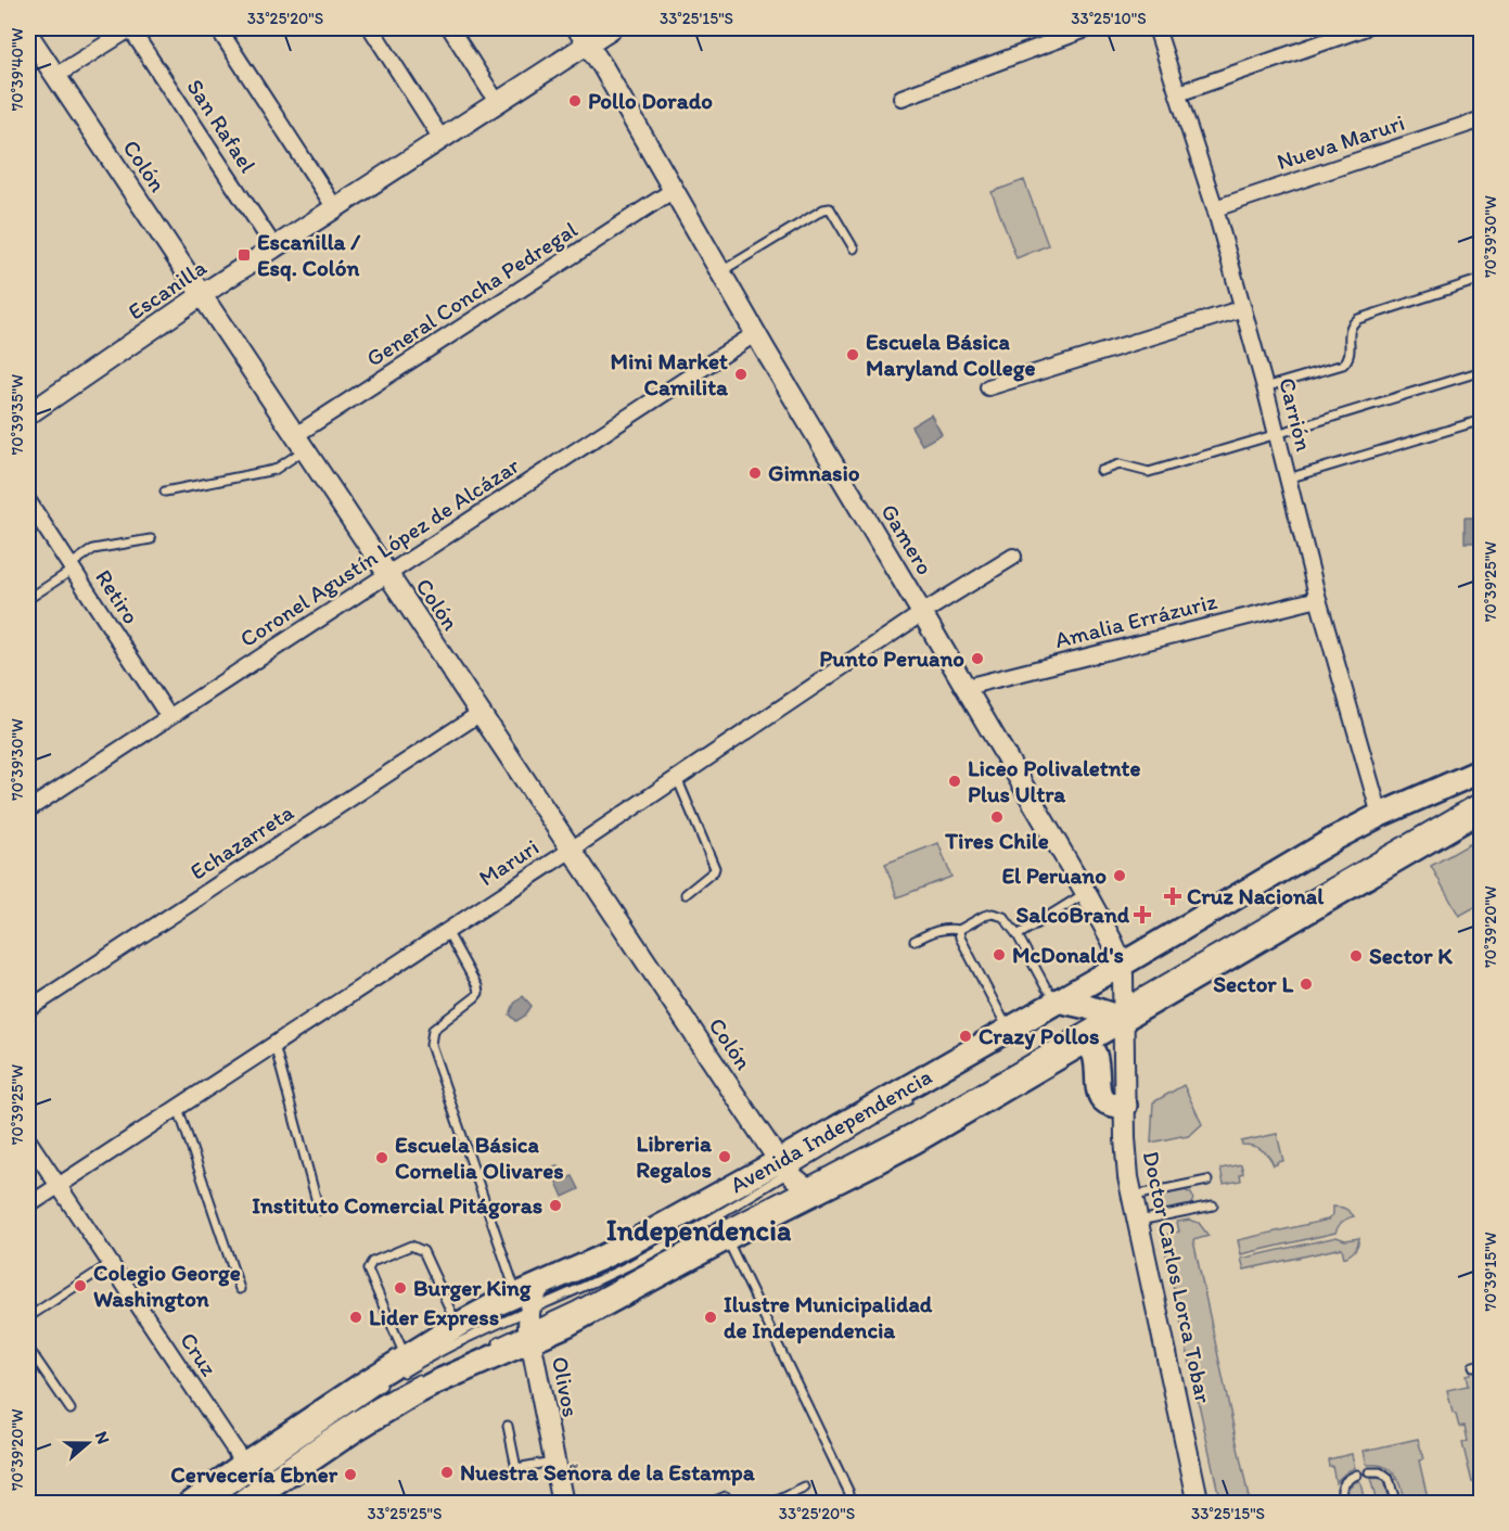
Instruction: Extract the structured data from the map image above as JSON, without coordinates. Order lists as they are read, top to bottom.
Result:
{
  "streets": {
    "main road": ["Avenida Independencia"],
    "street": [
      "San Rafael",
      "Nueva Maruri",
      "Colón",
      "Escanilla",
      "General Concha Pedregal",
      "Carrión",
      "Gamero",
      "Coronel Agustín López de Alcázar",
      "Retiro",
      "Amalia Errázuriz",
      "Echazarreta",
      "Maruri",
      "Doctor Carlos Lorca Tobar",
      "Cruz",
      "Olivos"
    ]
  },
  "crossings": [
    ["San Rafael", "Escanilla"],
    ["Nueva Maruri", "Carrión"],
    ["Colón", "Escanilla"],
    ["Colón", "General Concha Pedregal"],
    ["Colón", "Coronel Agustín López de Alcázar"],
    ["Colón", "Echazarreta"],
    ["Colón", "Maruri"],
    ["Colón", "Avenida Independencia"],
    ["Escanilla", "Gamero"],
    ["General Concha Pedregal", "Gamero"],
    ["Carrión", "Amalia Errázuriz"],
    ["Carrión", "Avenida Independencia"],
    ["Gamero", "Coronel Agustín López de Alcázar"],
    ["Gamero", "Amalia Errázuriz"],
    ["Gamero", "Maruri"],
    ["Gamero", "Avenida Independencia"],
    ["Gamero", "Doctor Carlos Lorca Tobar"],
    ["Coronel Agustín López de Alcázar", "Retiro"],
    ["Maruri", "Cruz"],
    ["Avenida Independencia", "Doctor Carlos Lorca Tobar"],
    ["Avenida Independencia", "Cruz"],
    ["Avenida Independencia", "Olivos"]
  ],
  "districts": ["Independencia"],
  "places": {
    "other": [
      "Pollo Dorado",
      "Escuela Básica Maryland College",
      "Mini Market Camilita",
      "Gimnasio",
      "Punto Peruano",
      "Liceo Polivaletnte Plus Ultra",
      "Tires Chile",
      "El Peruano",
      "McDonald's",
      "Sector K",
      "Sector L",
      "Crazy Pollos",
      "Libreria Regalos",
      "Escuela Básica Cornelia Olivares",
      "Instituto Comercial Pitágoras",
      "Colegio George Washington",
      "Burger King",
      "Lider Express",
      "Ilustre Municipalidad de Independencia",
      "Nuestra Señora de la Estampa",
      "Cervecería Ebner"
    ],
    "transit": ["Escanilla / Esq. Colón"],
    "health": ["Cruz Nacional", "SalcoBrand"]
  },
  "north": "right",
  "coordinates": [
    "33°25'20\"S",
    "33°25'15\"S",
    "33°25'10\"S",
    "70°39'40\"W",
    "70°39'30\"W",
    "70°39'35\"W",
    "70°39'25\"W",
    "70°39'20\"W",
    "70°39'15\"W",
    "33°25'25\"S"
  ]
}
